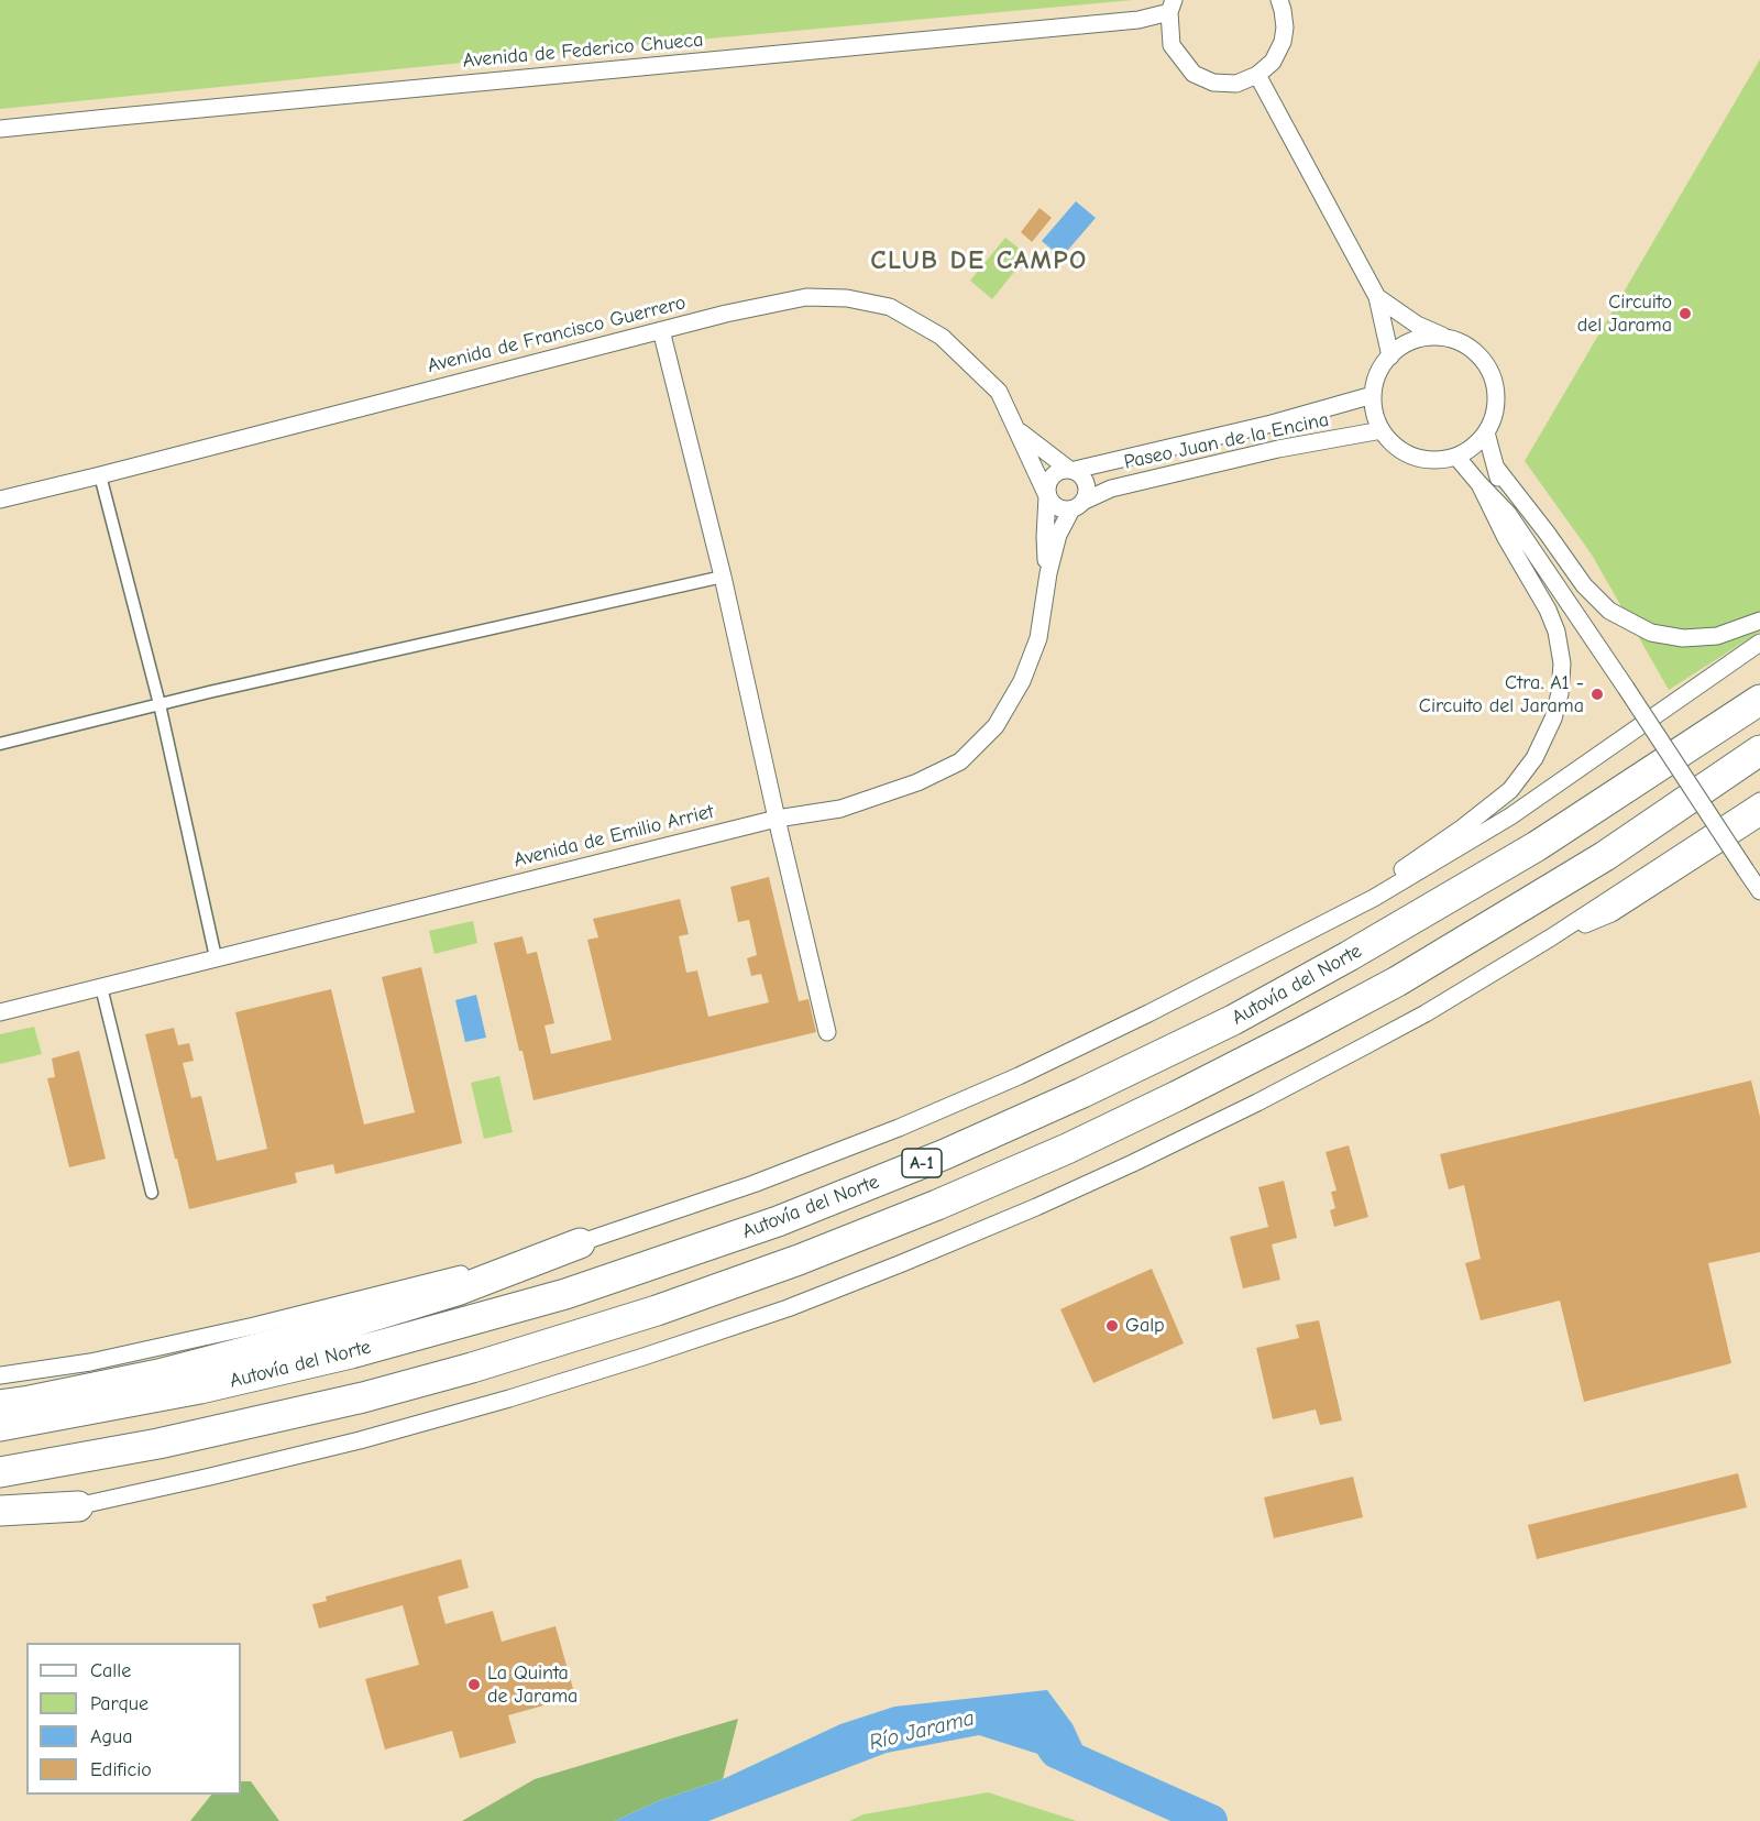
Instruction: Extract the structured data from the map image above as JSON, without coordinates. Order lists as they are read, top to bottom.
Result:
{
  "streets": {
    "highway": ["Autovía del Norte", "A-1"],
    "street": [
      "Avenida de Federico Chueca",
      "Avenida de Francisco Guerrero",
      "Paseo Juan de la Encina",
      "Avenida de Emilio Arriet"
    ]
  },
  "crossings": [
    ["Avenida de Francisco Guerrero", "Paseo Juan de la Encina"],
    ["Avenida de Francisco Guerrero", "Avenida de Emilio Arriet"],
    ["Paseo Juan de la Encina", "Avenida de Emilio Arriet"]
  ],
  "districts": ["CLUB DE CAMPO"],
  "water": ["Río Jarama"],
  "places": [
    "Circuito del Jarama",
    "Ctra. A1 - Circuito del Jarama",
    "Galp",
    "La Quinta de Jarama"
  ],
  "legend": [
    "Calle",
    "Parque",
    "Agua",
    "Edificio"
  ]
}
